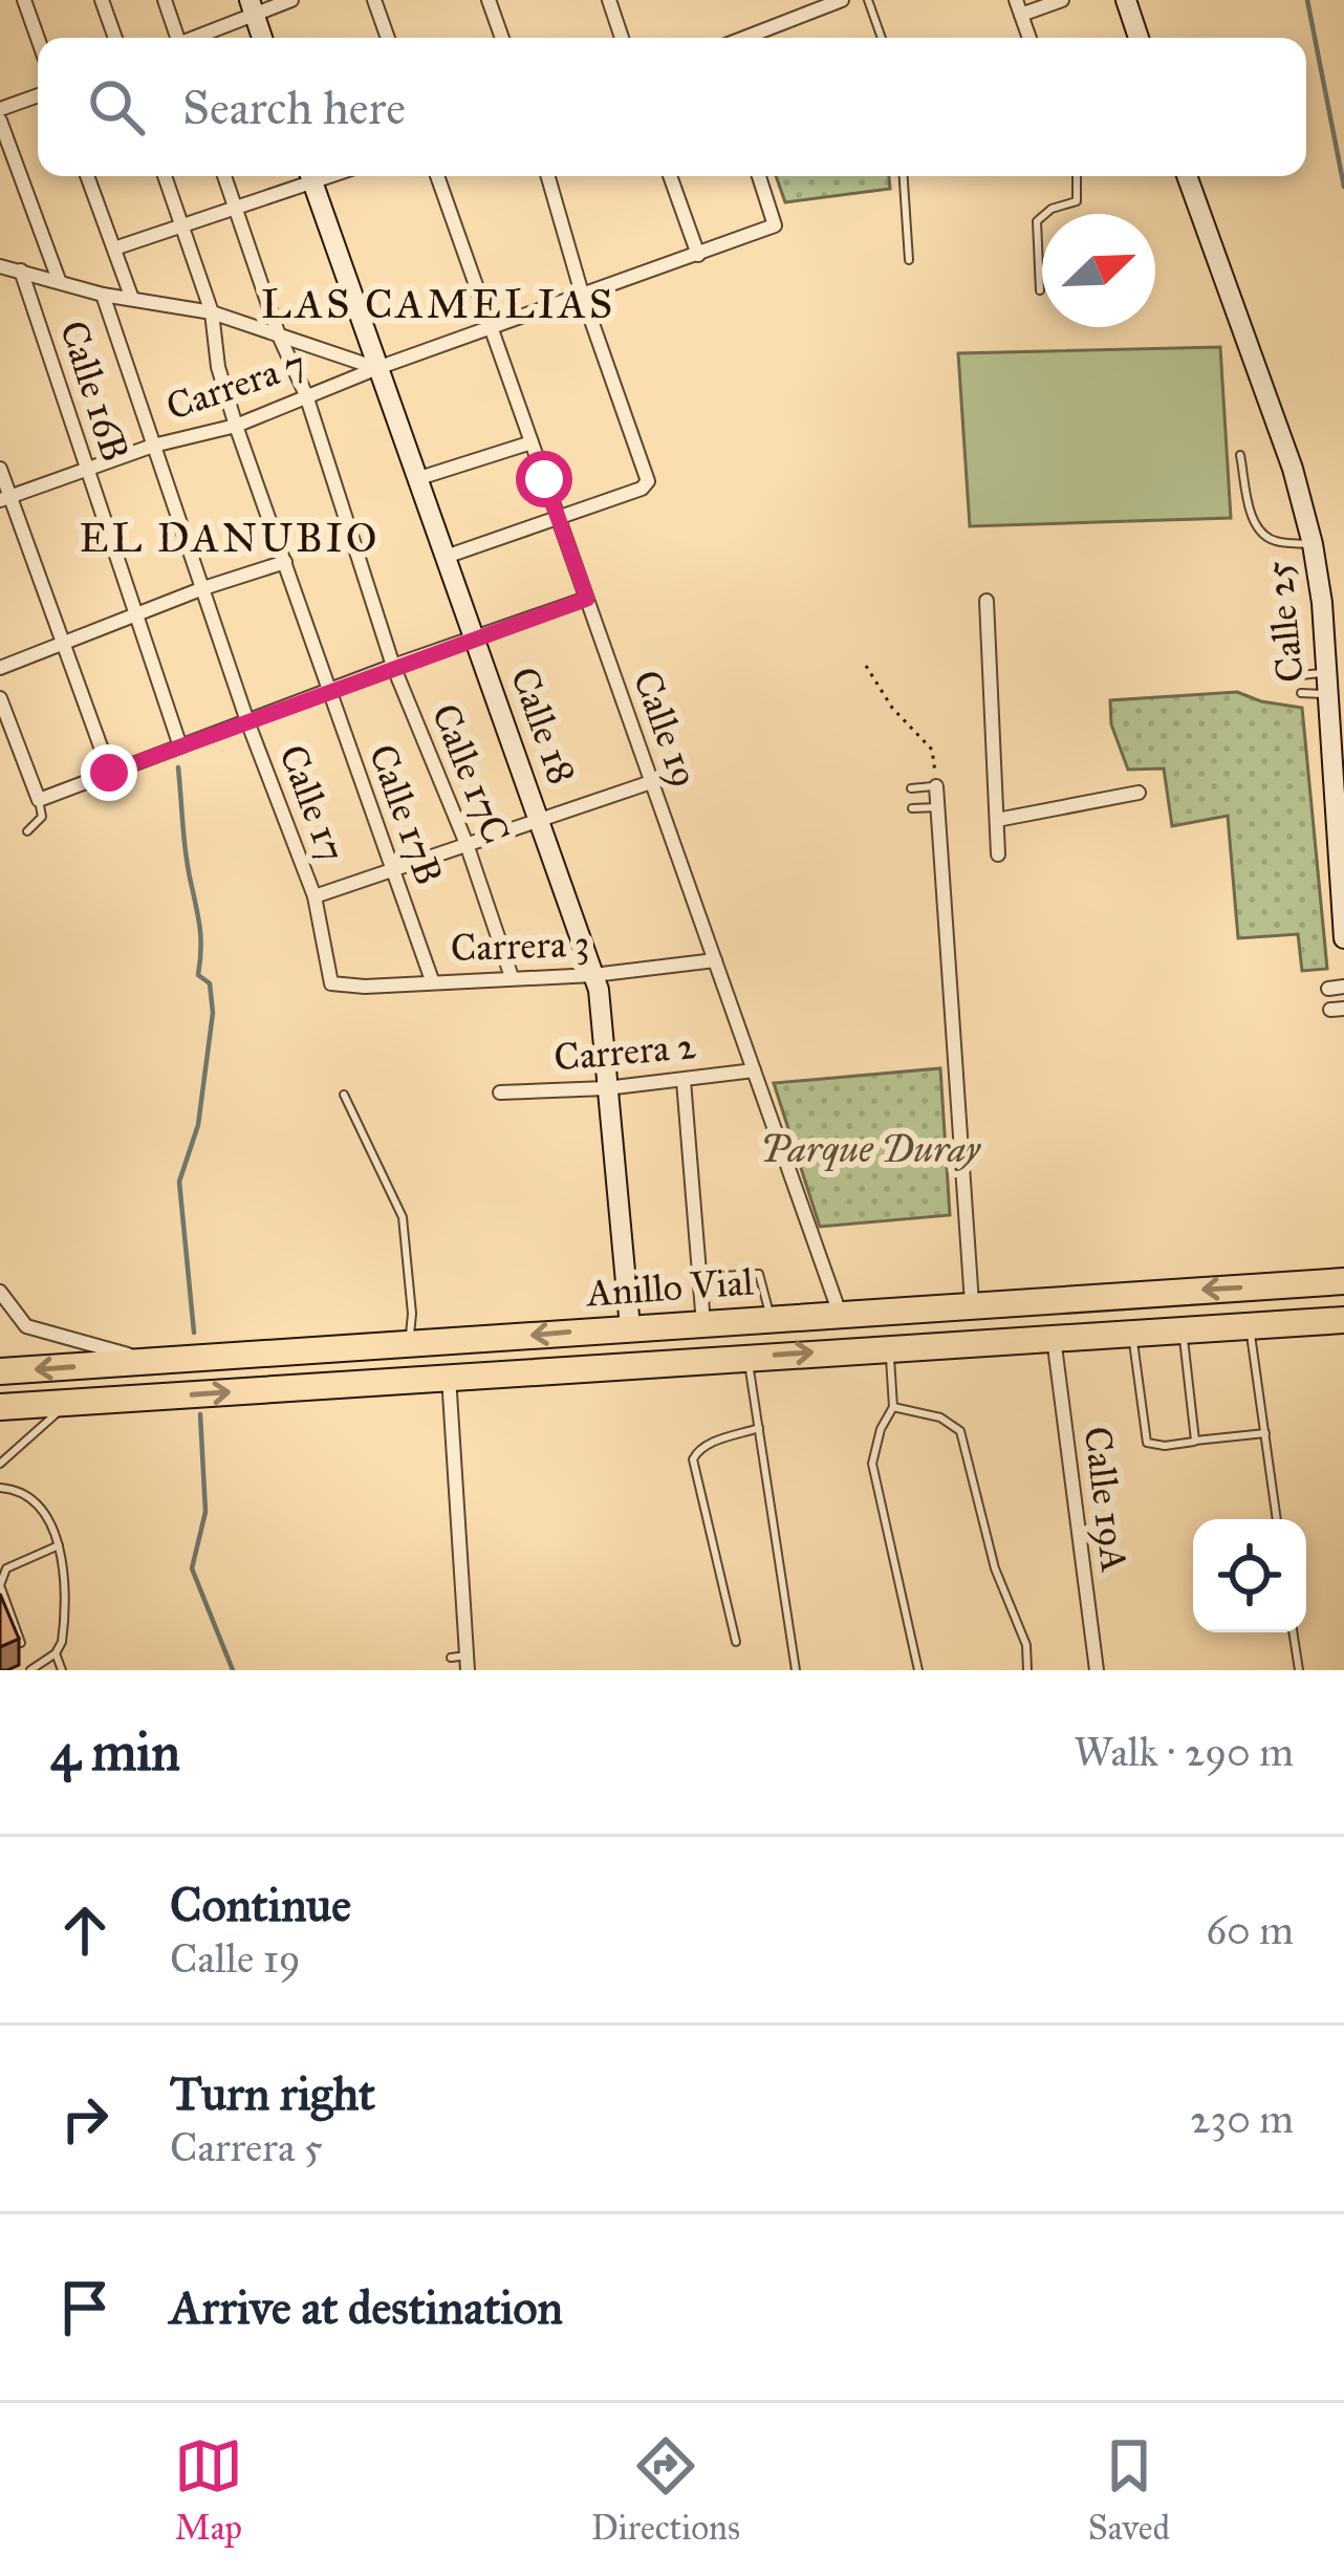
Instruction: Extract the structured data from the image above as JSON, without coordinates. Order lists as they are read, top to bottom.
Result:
{
  "streets": {
    "highway": ["Anillo Vial"],
    "street": [
      "Carrera 7",
      "Calle 16B",
      "Calle 25",
      "Calle 18",
      "Calle 19",
      "Calle 17C",
      "Calle 17",
      "Calle 17B",
      "Carrera 3",
      "Carrera 2",
      "Calle 19A"
    ]
  },
  "crossings": [
    ["Carrera 7", "Calle 16B"],
    ["Carrera 7", "Calle 18"],
    ["Carrera 7", "Calle 19"],
    ["Carrera 7", "Calle 17C"],
    ["Carrera 7", "Calle 17"],
    ["Carrera 7", "Calle 17B"],
    ["Calle 18", "Carrera 3"],
    ["Calle 18", "Carrera 2"],
    ["Calle 18", "Anillo Vial"],
    ["Calle 19", "Carrera 3"],
    ["Calle 19", "Carrera 2"],
    ["Calle 19", "Anillo Vial"],
    ["Calle 17C", "Carrera 3"],
    ["Calle 17", "Carrera 3"],
    ["Calle 17B", "Carrera 3"],
    ["Anillo Vial", "Calle 19A"]
  ],
  "districts": ["LAS CAMELIAS", "EL DANUBIO"],
  "parks": ["Parque Duray"],
  "north": "top right",
  "page": {
    "search": "Search here",
    "heading": ["4 min", "Walk · 290 m"],
    "list": [
      ["Continue", "Calle 19", "60 m"],
      ["Turn right", "Carrera 5", "230 m"],
      "Arrive at destination"
    ],
    "nav": ["Map", "Directions", "Saved"]
  }
}
